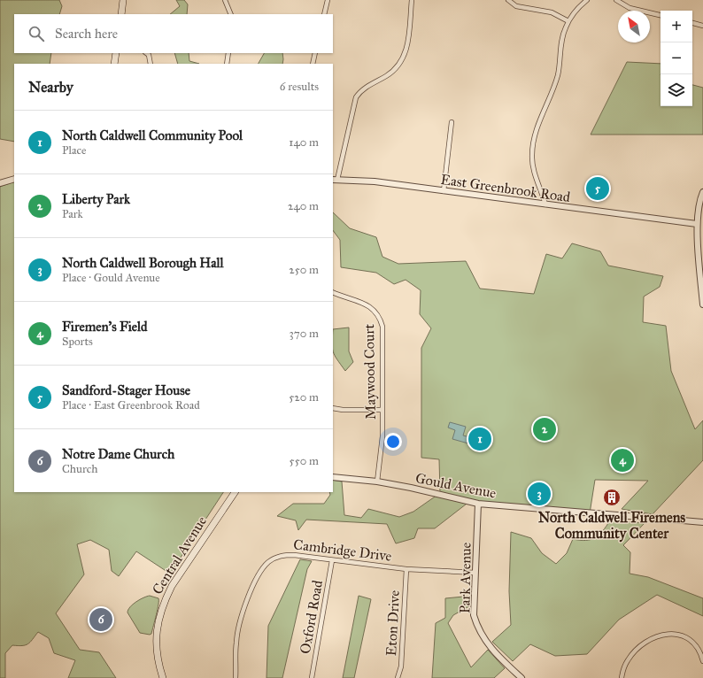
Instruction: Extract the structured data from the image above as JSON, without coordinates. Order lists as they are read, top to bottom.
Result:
{
  "streets": {
    "main road": ["Central Avenue"],
    "street": [
      "East Greenbrook Road",
      "Maywood Court",
      "Gould Avenue",
      "Cambridge Drive",
      "Park Avenue",
      "Oxford Road",
      "Eton Drive"
    ]
  },
  "crossings": [
    ["Maywood Court", "Gould Avenue"],
    ["Gould Avenue", "Park Avenue"],
    ["Cambridge Drive", "Park Avenue"],
    ["Cambridge Drive", "Oxford Road"],
    ["Cambridge Drive", "Eton Drive"]
  ],
  "places": {
    "building": ["North Caldwell Firemens Community Center"]
  },
  "north": "top left",
  "page": {
    "map_buttons": ["+", "−"],
    "search": "Search here",
    "heading": ["Nearby", "6 results"],
    "list": [
      {
        "mark": "1",
        "name": "North Caldwell Community Pool",
        "note": "Place",
        "value": "140 m"
      },
      {
        "mark": "2",
        "name": "Liberty Park",
        "note": "Park",
        "value": "240 m"
      },
      {
        "mark": "3",
        "name": "North Caldwell Borough Hall",
        "note": "Place · Gould Avenue",
        "value": "250 m"
      },
      {
        "mark": "4",
        "name": "Firemen's Field",
        "note": "Sports",
        "value": "370 m"
      },
      {
        "mark": "5",
        "name": "Sandford-Stager House",
        "note": "Place · East Greenbrook Road",
        "value": "520 m"
      },
      {
        "mark": "6",
        "name": "Notre Dame Church",
        "note": "Church",
        "value": "550 m"
      }
    ],
    "pins": [
      "5",
      "2",
      "1",
      "4",
      "3",
      "6"
    ]
  }
}
